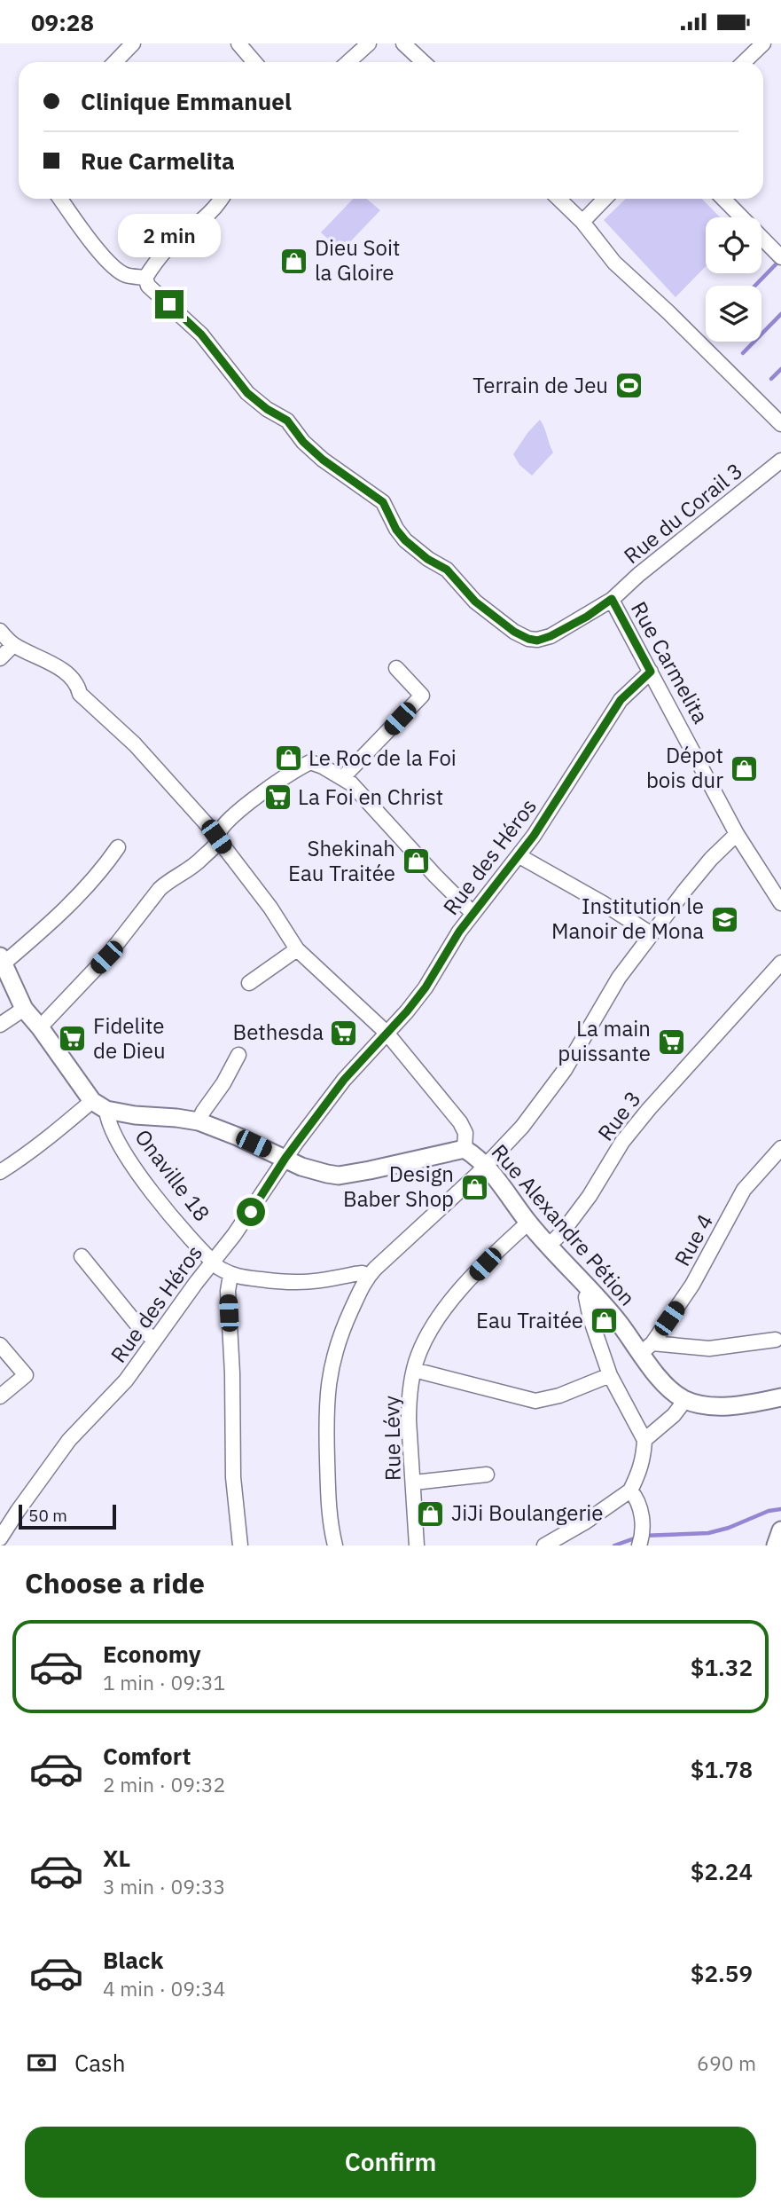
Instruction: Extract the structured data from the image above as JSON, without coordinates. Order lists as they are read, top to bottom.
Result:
{
  "streets": {
    "street": [
      "Rue du Corail 3",
      "Rue Carmelita",
      "Rue des Héros",
      "Rue 3",
      "Onaville 18",
      "Rue Alexandre Pétion",
      "Rue 4",
      "Rue Lévy"
    ]
  },
  "crossings": [
    ["Rue du Corail 3", "Rue Carmelita"],
    ["Rue Carmelita", "Rue des Héros"],
    ["Rue des Héros", "Onaville 18"],
    ["Rue des Héros", "Rue Alexandre Pétion"],
    ["Rue 3", "Rue Alexandre Pétion"],
    ["Rue Alexandre Pétion", "Rue 4"],
    ["Rue Alexandre Pétion", "Rue Lévy"]
  ],
  "places": {
    "shop": [
      "Dieu Soit la Gloire",
      "Le Roc de la Foi",
      "Dépot bois dur",
      "Shekinah Eau Traitée",
      "Design Baber Shop",
      "Eau Traitée",
      "JiJi Boulangerie"
    ],
    "sports": ["Terrain de Jeu"],
    "supermarket": [
      "La Foi en Christ",
      "Bethesda",
      "Fidelite de Dieu",
      "La main puissante"
    ],
    "school or university": ["Institution le Manoir de Mona"]
  },
  "scale_bar": "50 m",
  "page": {
    "status": "09:28",
    "banner": ["Clinique Emmanuel", "Rue Carmelita"],
    "bubble": "2 min",
    "scale": "50 m",
    "heading": "Choose a ride",
    "list": [
      {
        "name": "Economy",
        "note": "1 min · 09:31",
        "value": "$1.32"
      },
      {
        "name": "Comfort",
        "note": "2 min · 09:32",
        "value": "$1.78"
      },
      {
        "name": "XL",
        "note": "3 min · 09:33",
        "value": "$2.24"
      },
      {
        "name": "Black",
        "note": "4 min · 09:34",
        "value": "$2.59"
      }
    ],
    "pay": ["Cash", "690 m"],
    "buttons": "Confirm"
  }
}
